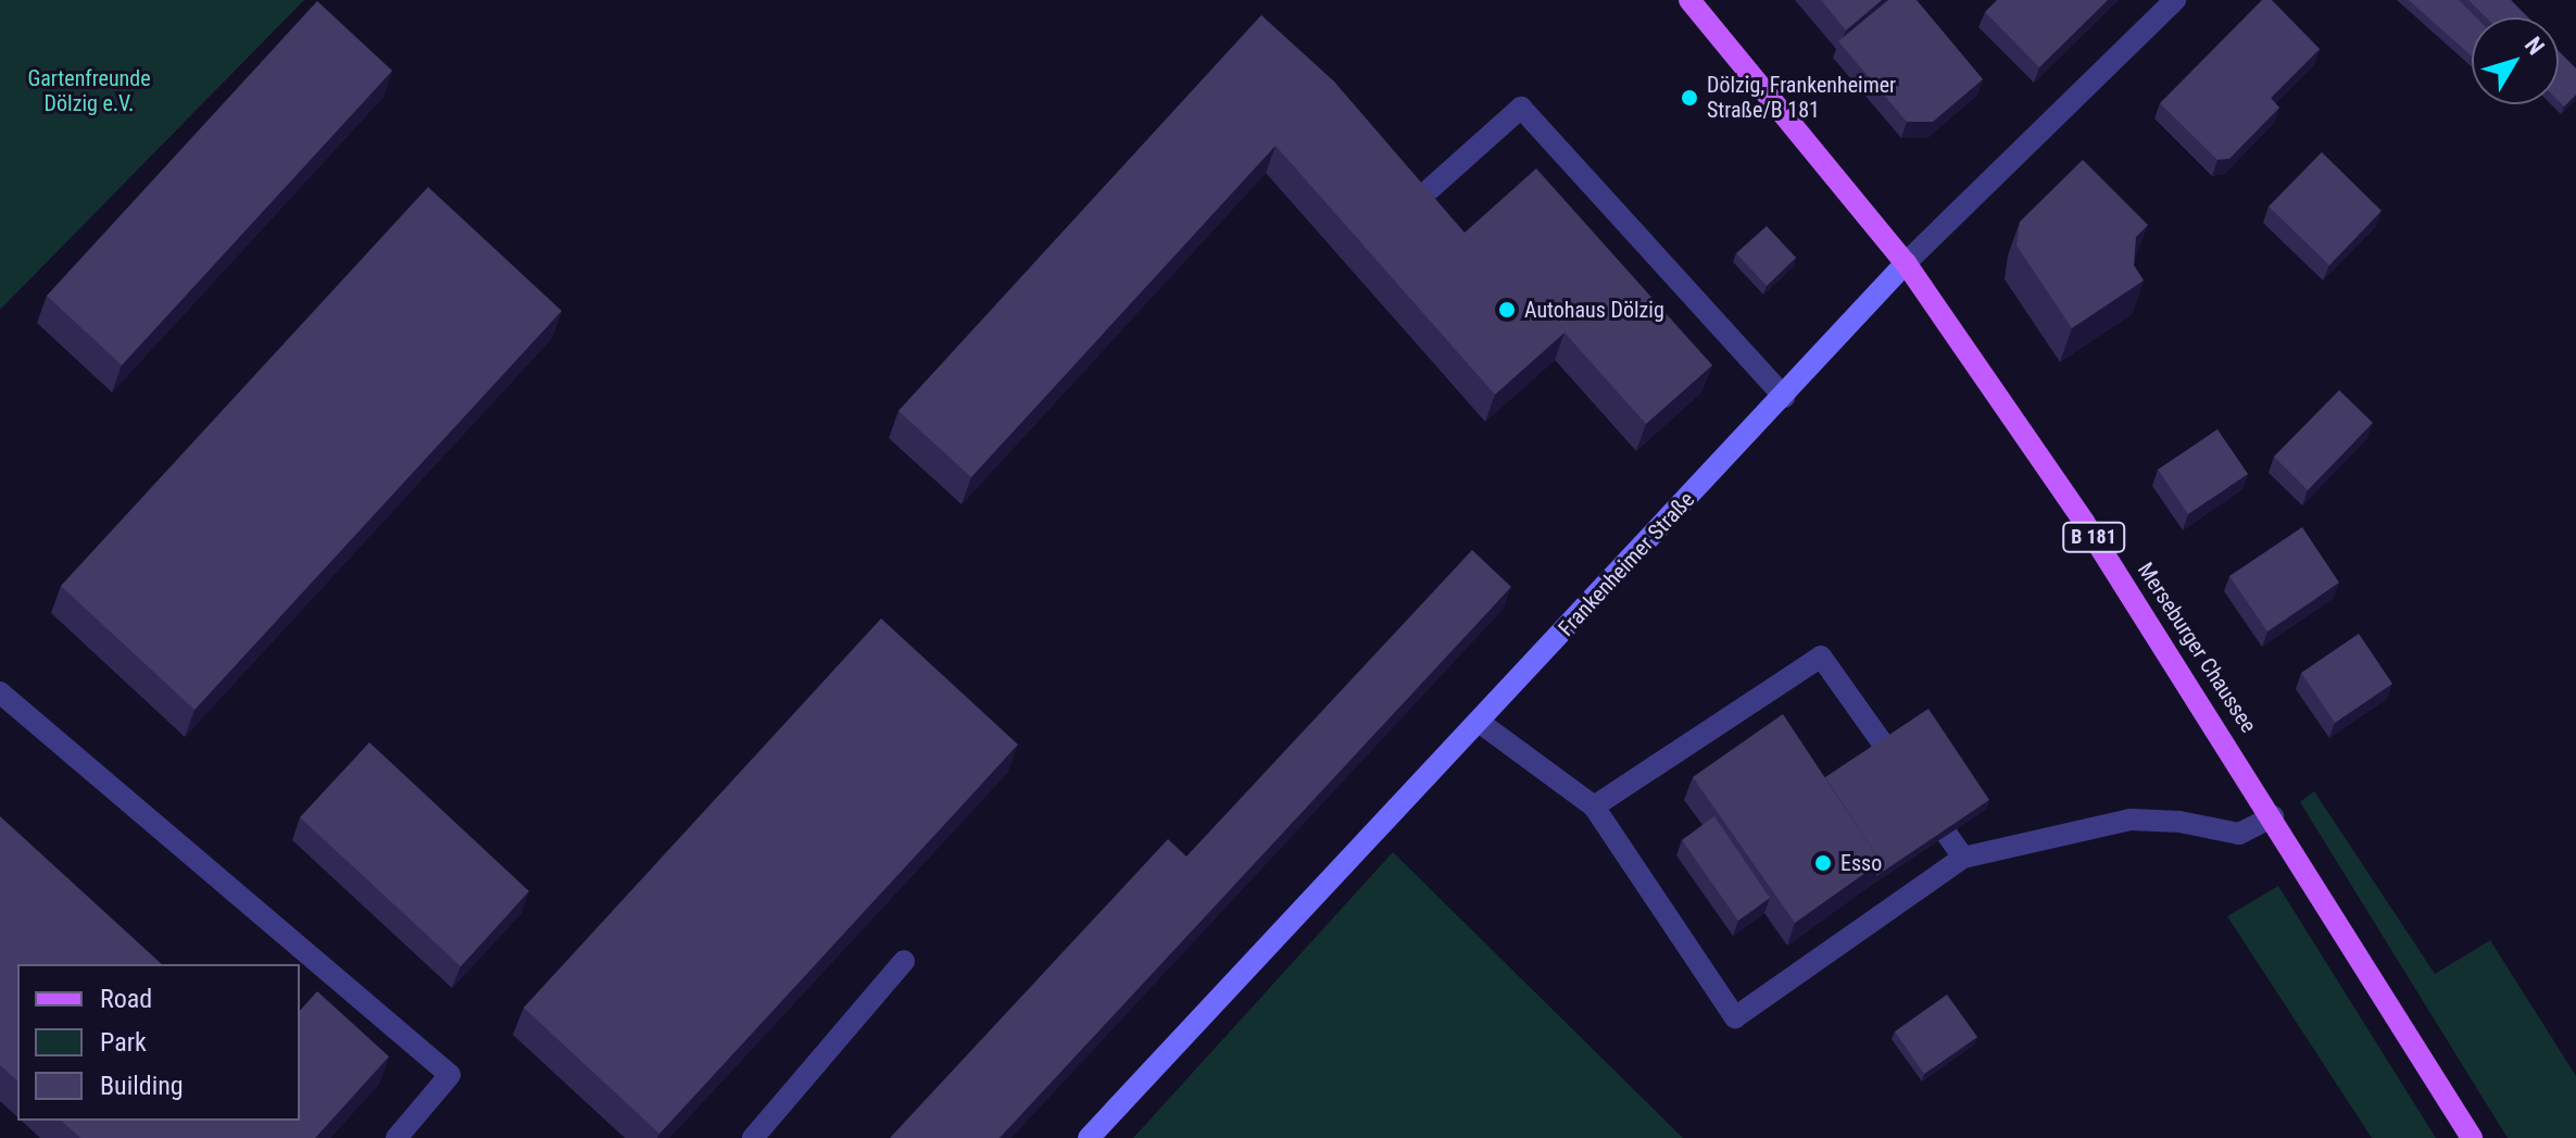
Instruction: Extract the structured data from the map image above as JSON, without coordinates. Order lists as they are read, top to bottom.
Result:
{
  "streets": {
    "main road": ["B 181", "Merseburger Chaussee"],
    "street": ["Frankenheimer Straße"]
  },
  "crossings": [
    ["Frankenheimer Straße", "Merseburger Chaussee"]
  ],
  "parks": ["Gartenfreunde Dölzig e.V."],
  "places": ["Dölzig, Frankenheimer Straße/B 181", "Autohaus Dölzig", "Esso"],
  "legend": ["Road", "Park", "Building"],
  "north": "top right"
}
